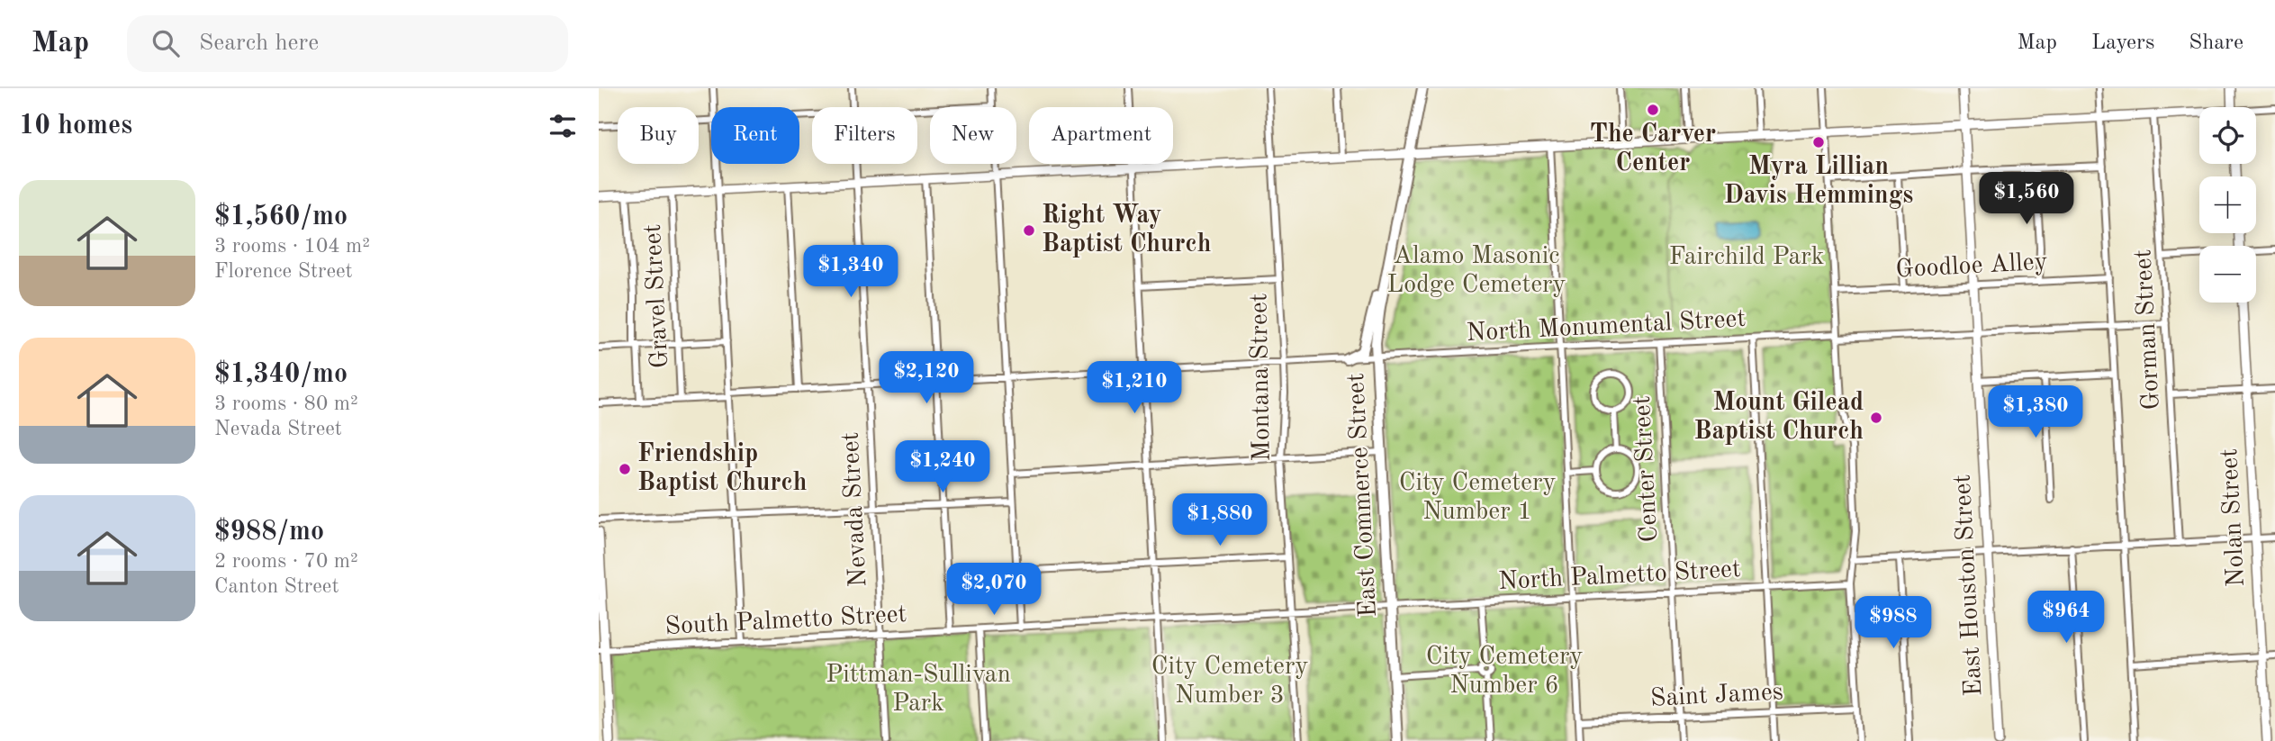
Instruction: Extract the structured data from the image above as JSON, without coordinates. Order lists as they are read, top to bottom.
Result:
{
  "streets": {
    "main road": ["East Commerce Street"],
    "street": [
      "Goodloe Alley",
      "Gravel Street",
      "North Monumental Street",
      "Gorman Street",
      "Montana Street",
      "Center Street",
      "Nevada Street",
      "Nolan Street",
      "North Palmetto Street",
      "East Houston Street",
      "South Palmetto Street",
      "Saint James"
    ]
  },
  "crossings": [
    ["Goodloe Alley", "East Houston Street"],
    ["Gravel Street", "North Monumental Street"],
    ["North Monumental Street", "Gorman Street"],
    ["North Monumental Street", "Montana Street"],
    ["North Monumental Street", "Center Street"],
    ["North Monumental Street", "East Commerce Street"],
    ["North Monumental Street", "Nevada Street"],
    ["North Monumental Street", "East Houston Street"],
    ["Montana Street", "South Palmetto Street"],
    ["Center Street", "North Palmetto Street"],
    ["Center Street", "Saint James"],
    ["East Commerce Street", "North Palmetto Street"],
    ["East Commerce Street", "South Palmetto Street"],
    ["Nevada Street", "South Palmetto Street"],
    ["North Palmetto Street", "South Palmetto Street"]
  ],
  "parks": [
    "Alamo Masonic Lodge Cemetery",
    "Fairchild Park",
    "City Cemetery Number 1",
    "City Cemetery Number 6",
    "City Cemetery Number 3",
    "Pittman-Sullivan Park"
  ],
  "places": [
    "The Carver Center",
    "Myra Lillian Davis Hemmings",
    "Right Way Baptist Church",
    "Mount Gilead Baptist Church",
    "Friendship Baptist Church"
  ],
  "page": {
    "header": "Map",
    "search": "Search here",
    "nav": ["Map", "Layers", "Share"],
    "heading": "10 homes",
    "map_buttons": ["+", "−"],
    "chip": [
      "Buy",
      "Rent",
      "Filters",
      "New",
      "Apartment"
    ],
    "list": [
      {
        "name": "$1,560/mo",
        "note": "3 rooms · 104 m² · Florence Street"
      },
      {
        "name": "$1,340/mo",
        "note": "3 rooms · 80 m² · Nevada Street"
      },
      {
        "name": "$988/mo",
        "note": "2 rooms · 70 m² · Canton Street"
      }
    ],
    "price": [
      "$1,560",
      "$1,340",
      "$2,120",
      "$1,210",
      "$1,380",
      "$1,240",
      "$1,880",
      "$2,070",
      "$964",
      "$988"
    ]
  }
}
